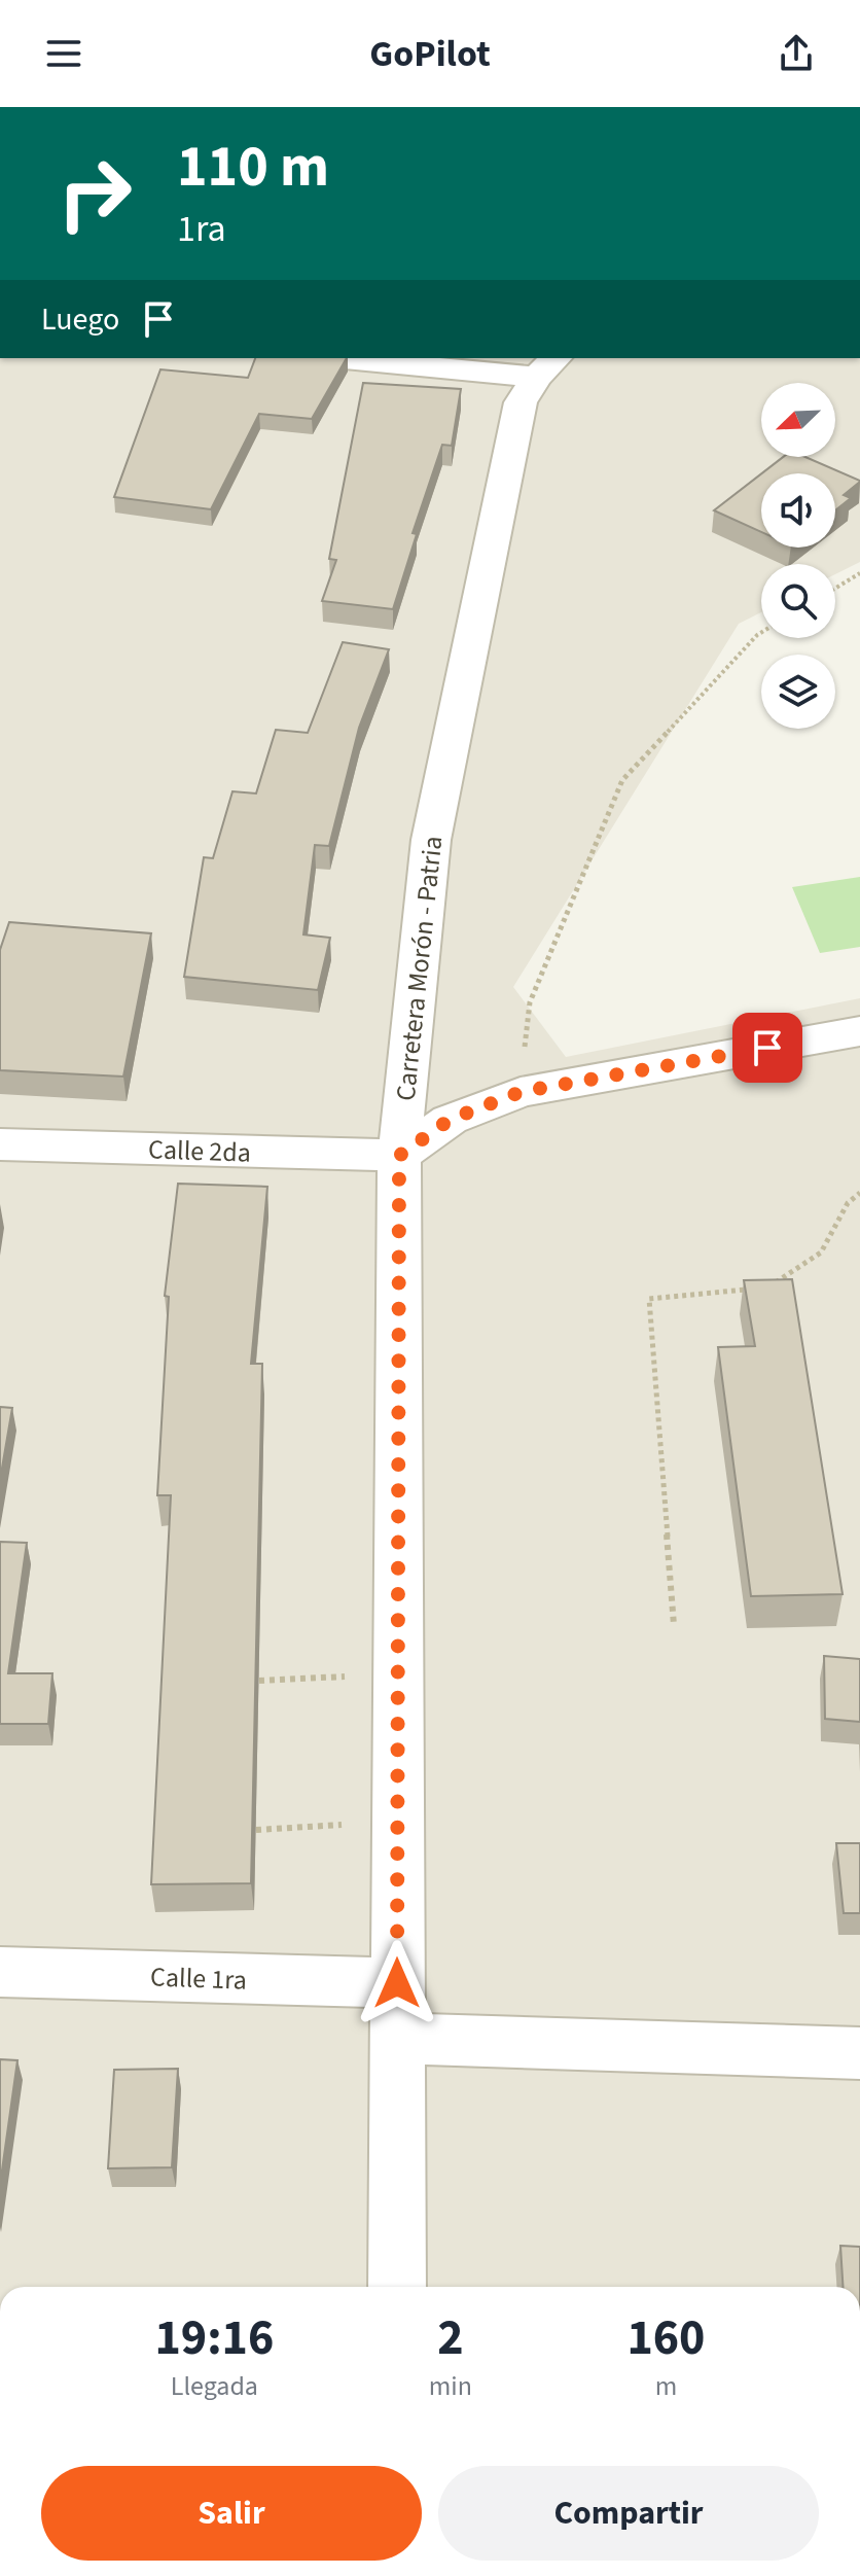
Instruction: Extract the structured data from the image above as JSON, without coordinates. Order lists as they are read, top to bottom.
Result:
{
  "streets": {
    "street": ["Carretera Morón - Patria", "Calle 2da", "Calle 1ra"]
  },
  "crossings": [
    ["Carretera Morón - Patria", "Calle 2da"],
    ["Carretera Morón - Patria", "Calle 1ra"]
  ],
  "north": "bottom left",
  "page": {
    "header": "GoPilot",
    "turn": ["110 m", "1ra"],
    "then": "Luego",
    "eta": [
      "19:16",
      "Llegada",
      "2",
      "min",
      "160",
      "m"
    ],
    "buttons": ["Salir", "Compartir"]
  }
}
